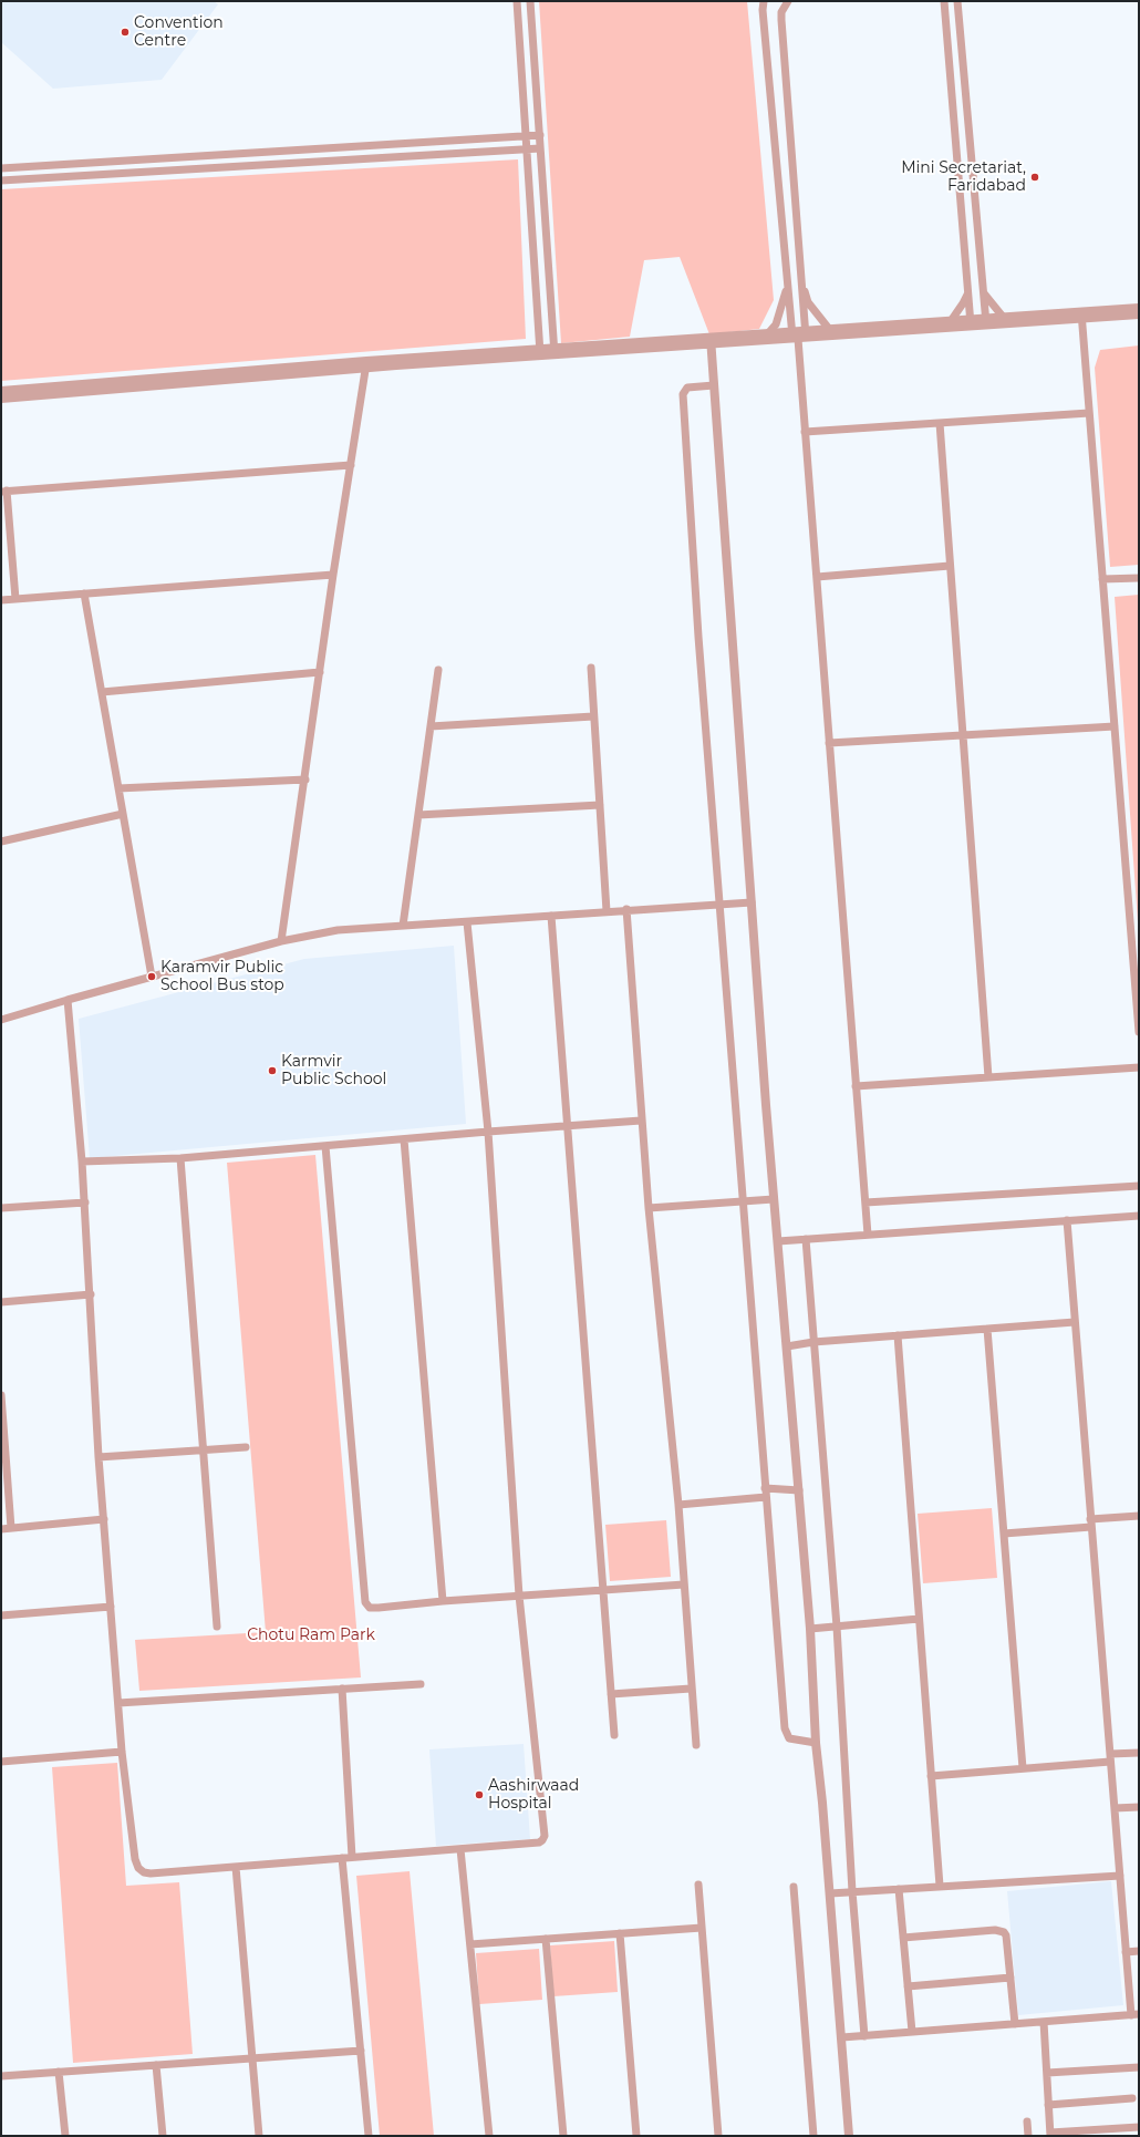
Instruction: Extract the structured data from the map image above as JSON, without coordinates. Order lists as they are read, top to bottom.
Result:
{
  "parks": ["Chotu Ram Park"],
  "places": [
    "Convention Centre",
    "Mini Secretariat, Faridabad",
    "Karamvir Public School Bus stop",
    "Karmvir Public School",
    "Aashirwaad Hospital"
  ]
}
